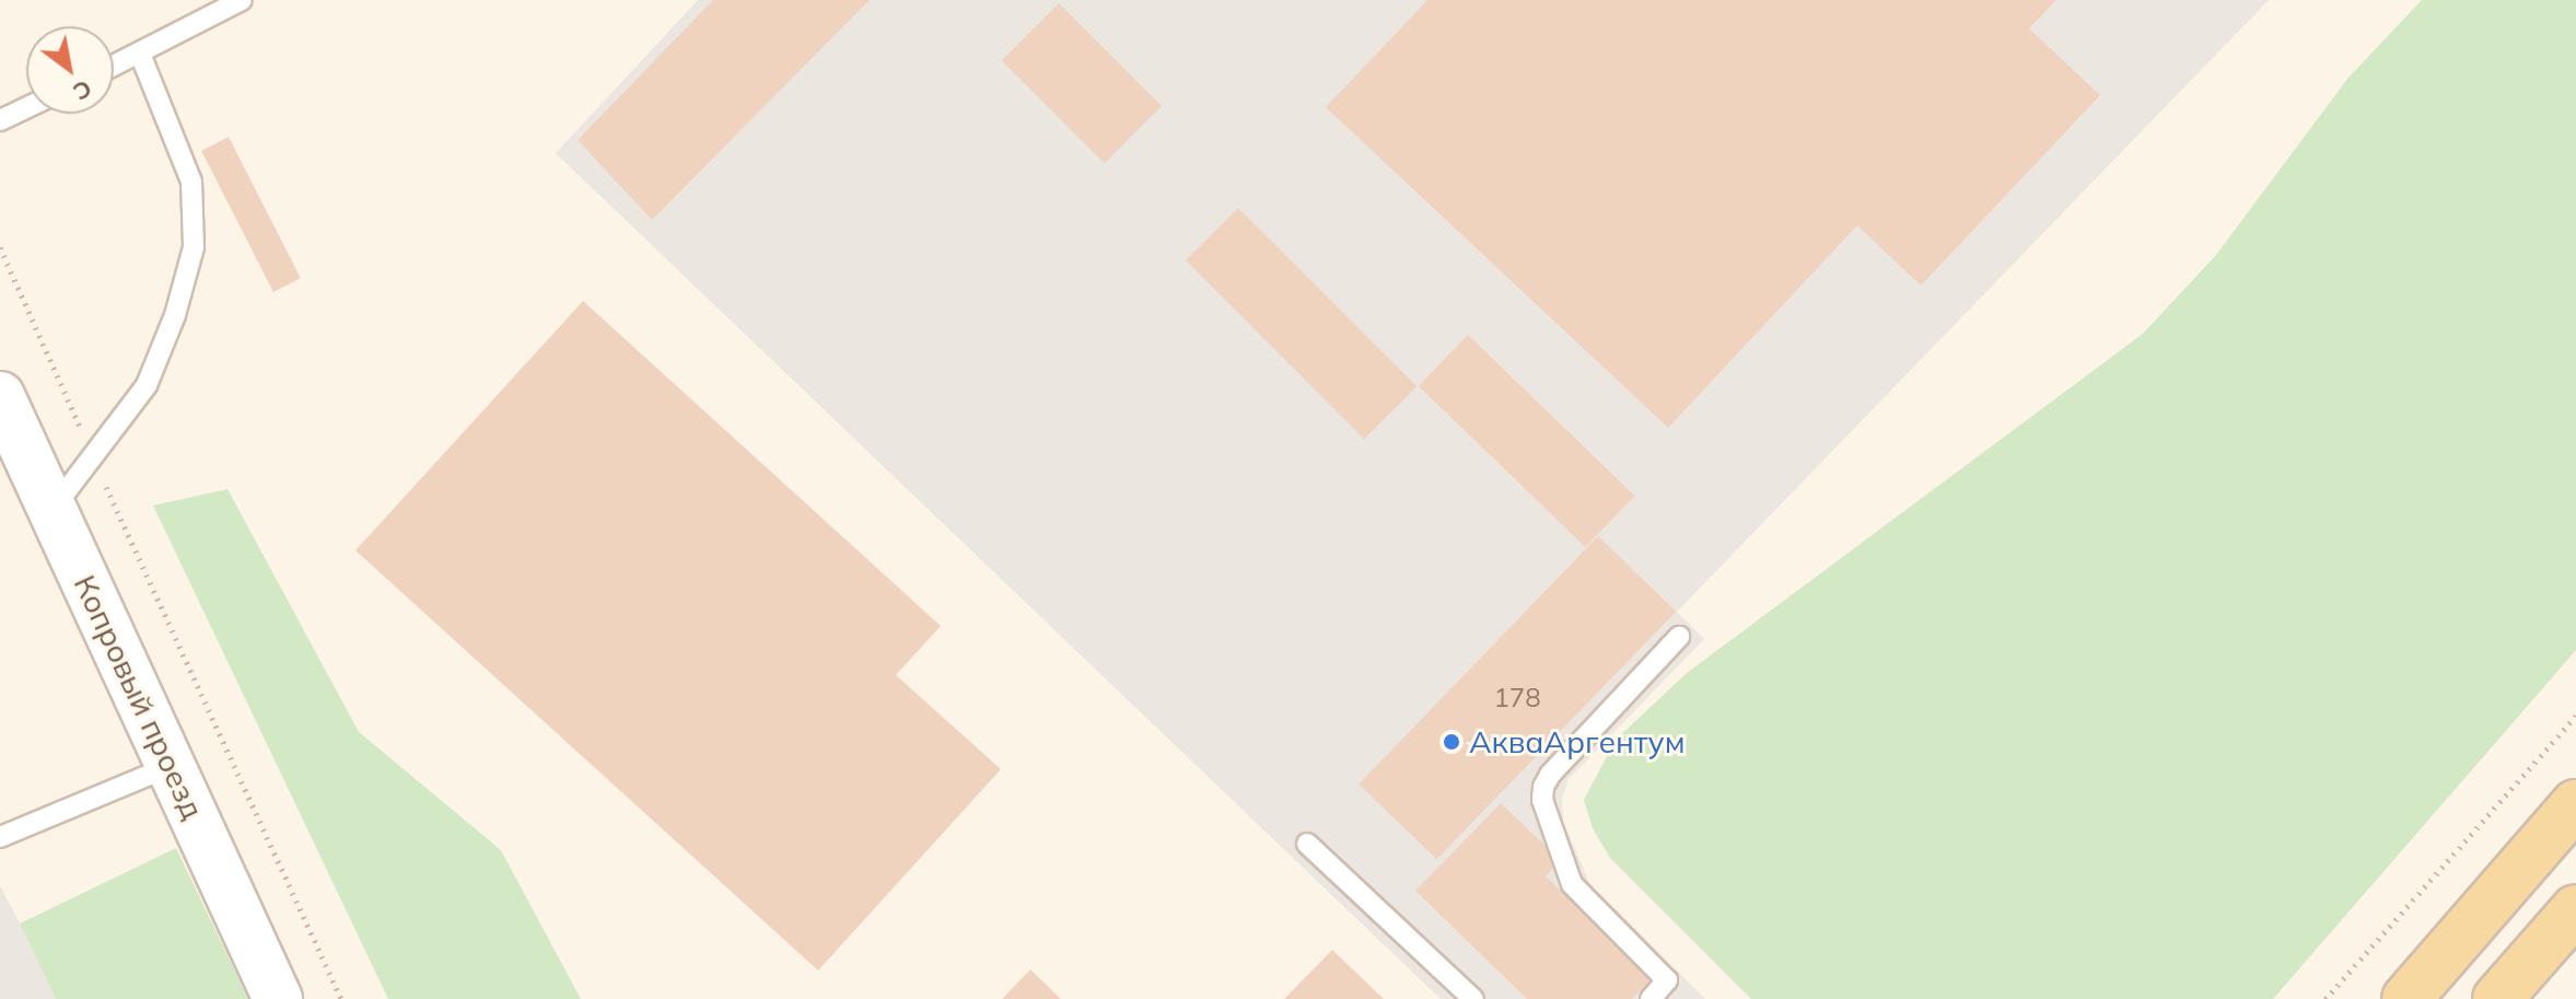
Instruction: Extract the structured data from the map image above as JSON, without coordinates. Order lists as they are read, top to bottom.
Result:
{
  "streets": {
    "main road": ["Копровый проезд"]
  },
  "places": ["АкваАргентум"],
  "house_numbers": ["178"],
  "north": "bottom right"
}
